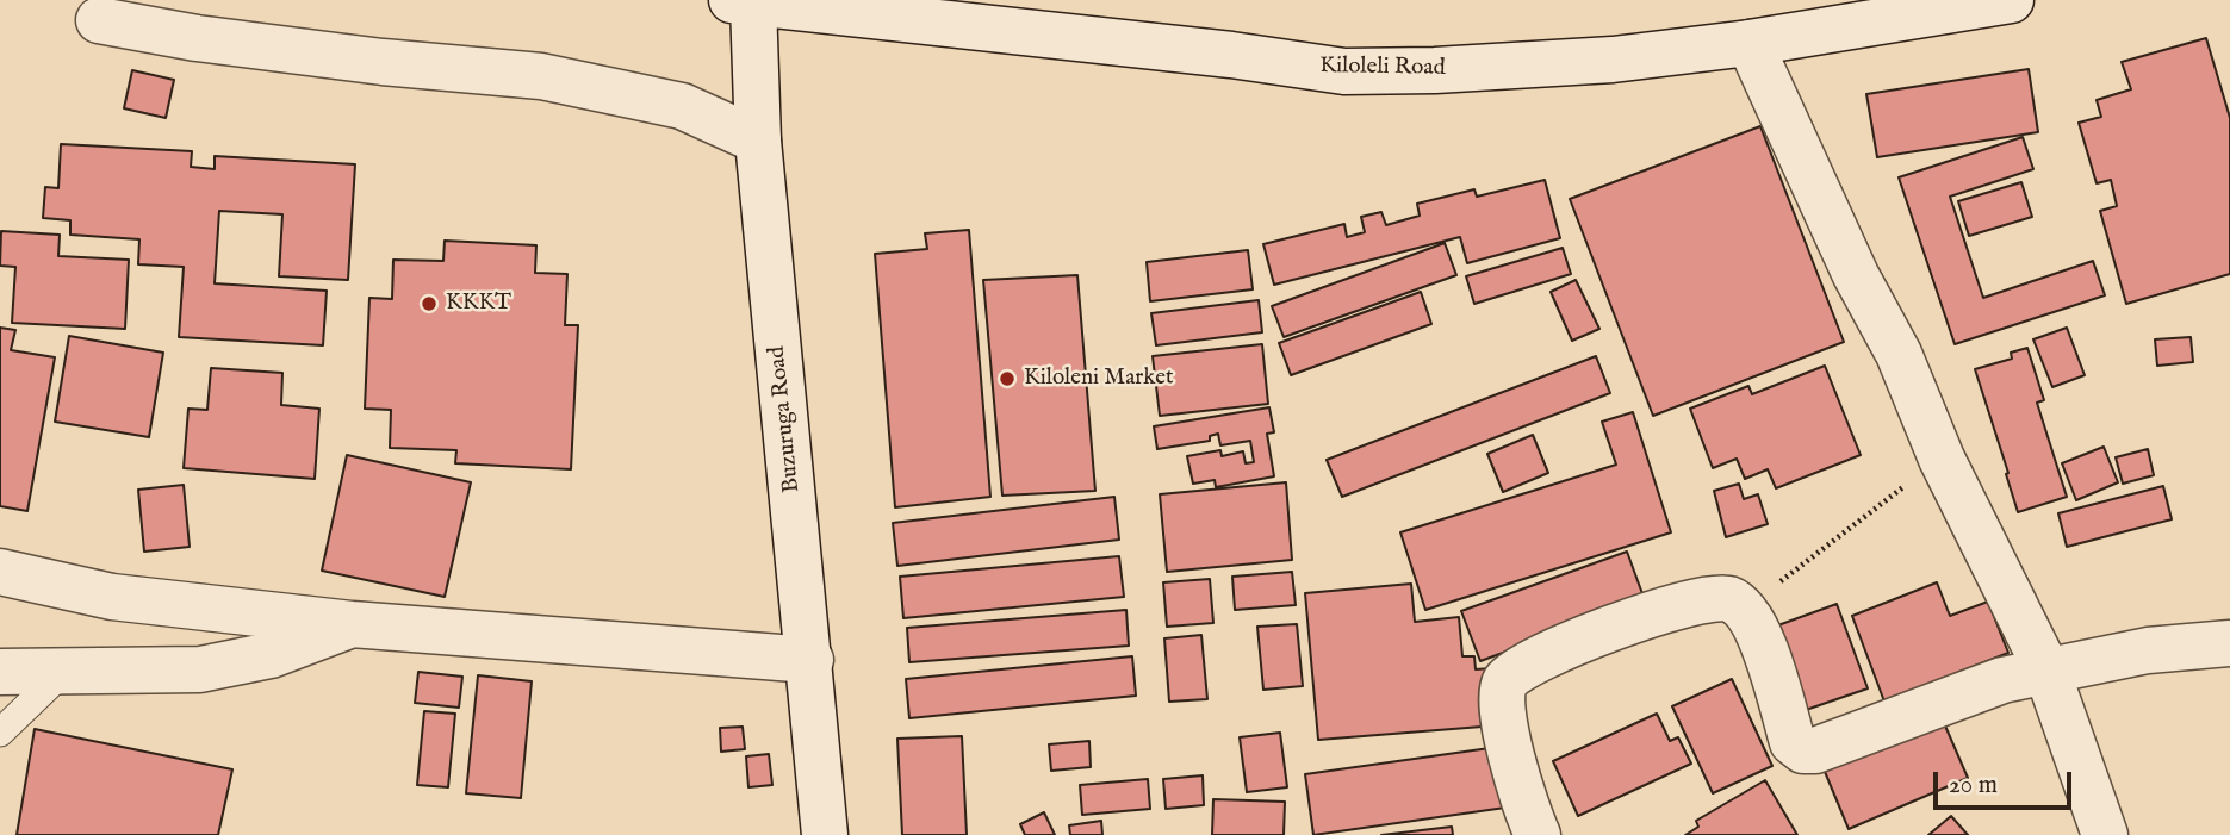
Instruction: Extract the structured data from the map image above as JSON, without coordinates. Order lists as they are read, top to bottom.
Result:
{
  "streets": {
    "street": ["Kiloleli Road", "Buzuruga Road"]
  },
  "crossings": [
    ["Kiloleli Road", "Buzuruga Road"]
  ],
  "places": ["KKKT", "Kiloleni Market"],
  "scale_bar": "20 m"
}
